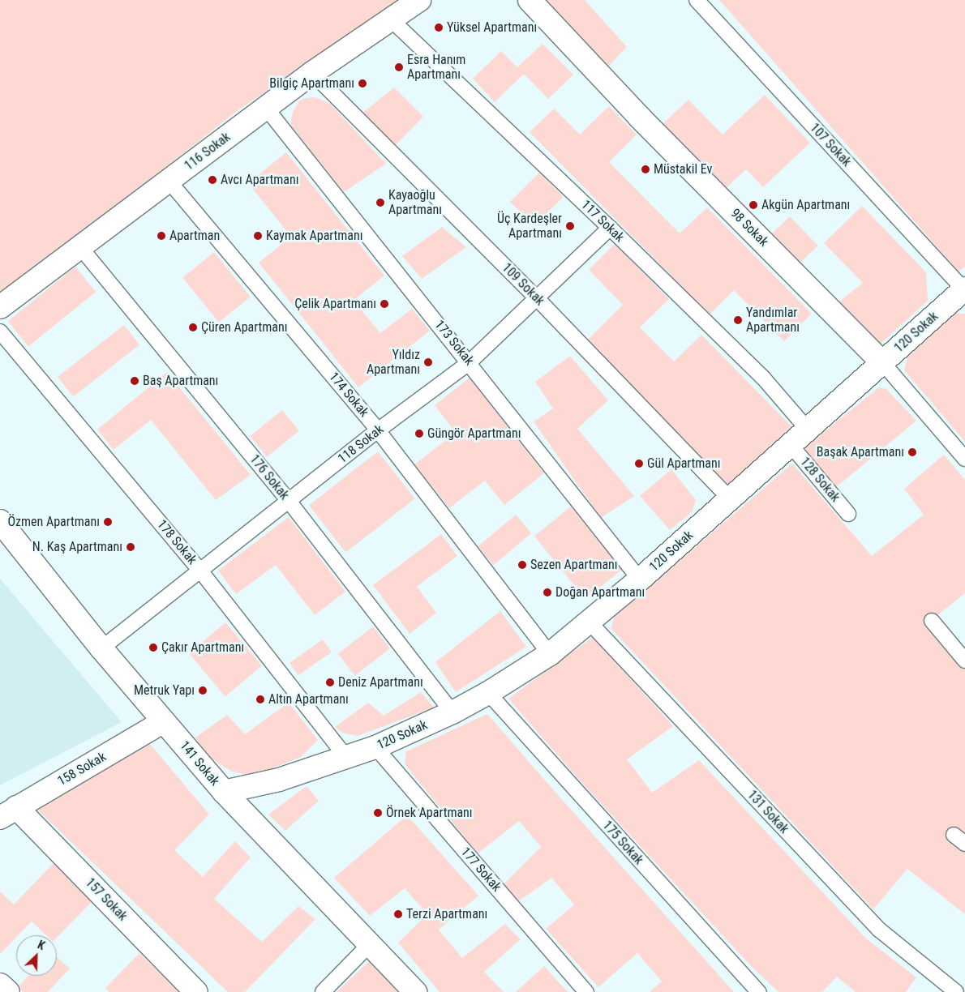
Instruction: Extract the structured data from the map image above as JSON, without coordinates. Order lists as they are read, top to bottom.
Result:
{
  "streets": {
    "street": [
      "116 Sokak",
      "98 Sokak",
      "120 Sokak",
      "141 Sokak",
      "158 Sokak",
      "157 Sokak"
    ],
    "lane": [
      "107 Sokak",
      "117 Sokak",
      "109 Sokak",
      "173 Sokak",
      "174 Sokak",
      "118 Sokak",
      "176 Sokak",
      "128 Sokak",
      "178 Sokak",
      "131 Sokak",
      "175 Sokak",
      "177 Sokak"
    ]
  },
  "crossings": [
    ["107 Sokak", "120 Sokak"],
    ["116 Sokak", "117 Sokak"],
    ["116 Sokak", "109 Sokak"],
    ["116 Sokak", "173 Sokak"],
    ["116 Sokak", "174 Sokak"],
    ["116 Sokak", "176 Sokak"],
    ["117 Sokak", "120 Sokak"],
    ["117 Sokak", "118 Sokak"],
    ["98 Sokak", "120 Sokak"],
    ["109 Sokak", "120 Sokak"],
    ["109 Sokak", "118 Sokak"],
    ["120 Sokak", "173 Sokak"],
    ["120 Sokak", "174 Sokak"],
    ["120 Sokak", "176 Sokak"],
    ["120 Sokak", "128 Sokak"],
    ["120 Sokak", "178 Sokak"],
    ["120 Sokak", "141 Sokak"],
    ["120 Sokak", "131 Sokak"],
    ["120 Sokak", "175 Sokak"],
    ["120 Sokak", "177 Sokak"],
    ["173 Sokak", "118 Sokak"],
    ["174 Sokak", "118 Sokak"],
    ["118 Sokak", "176 Sokak"],
    ["118 Sokak", "178 Sokak"],
    ["118 Sokak", "141 Sokak"],
    ["141 Sokak", "158 Sokak"],
    ["158 Sokak", "157 Sokak"]
  ],
  "places": [
    "Yüksel Apartmanı",
    "Esra Hanım Apartmanı",
    "Bilgiç Apartmanı",
    "Müstakil Ev",
    "Avcı Apartmanı",
    "Kayaoğlu Apartmanı",
    "Akgün Apartmanı",
    "Üç Kardeşler Apartmanı",
    "Apartman",
    "Kaymak Apartmanı",
    "Çelik Apartmanı",
    "Yandımlar Apartmanı",
    "Çüren Apartmanı",
    "Yıldız Apartmanı",
    "Baş Apartmanı",
    "Güngör Apartmanı",
    "Başak Apartmanı",
    "Gül Apartmanı",
    "Özmen Apartmanı",
    "N. Kaş Apartmanı",
    "Sezen Apartmanı",
    "Doğan Apartmanı",
    "Çakır Apartmanı",
    "Deniz Apartmanı",
    "Metruk Yapı",
    "Altın Apartmanı",
    "Örnek Apartmanı",
    "Terzi Apartmanı"
  ],
  "north": "top right"
}
